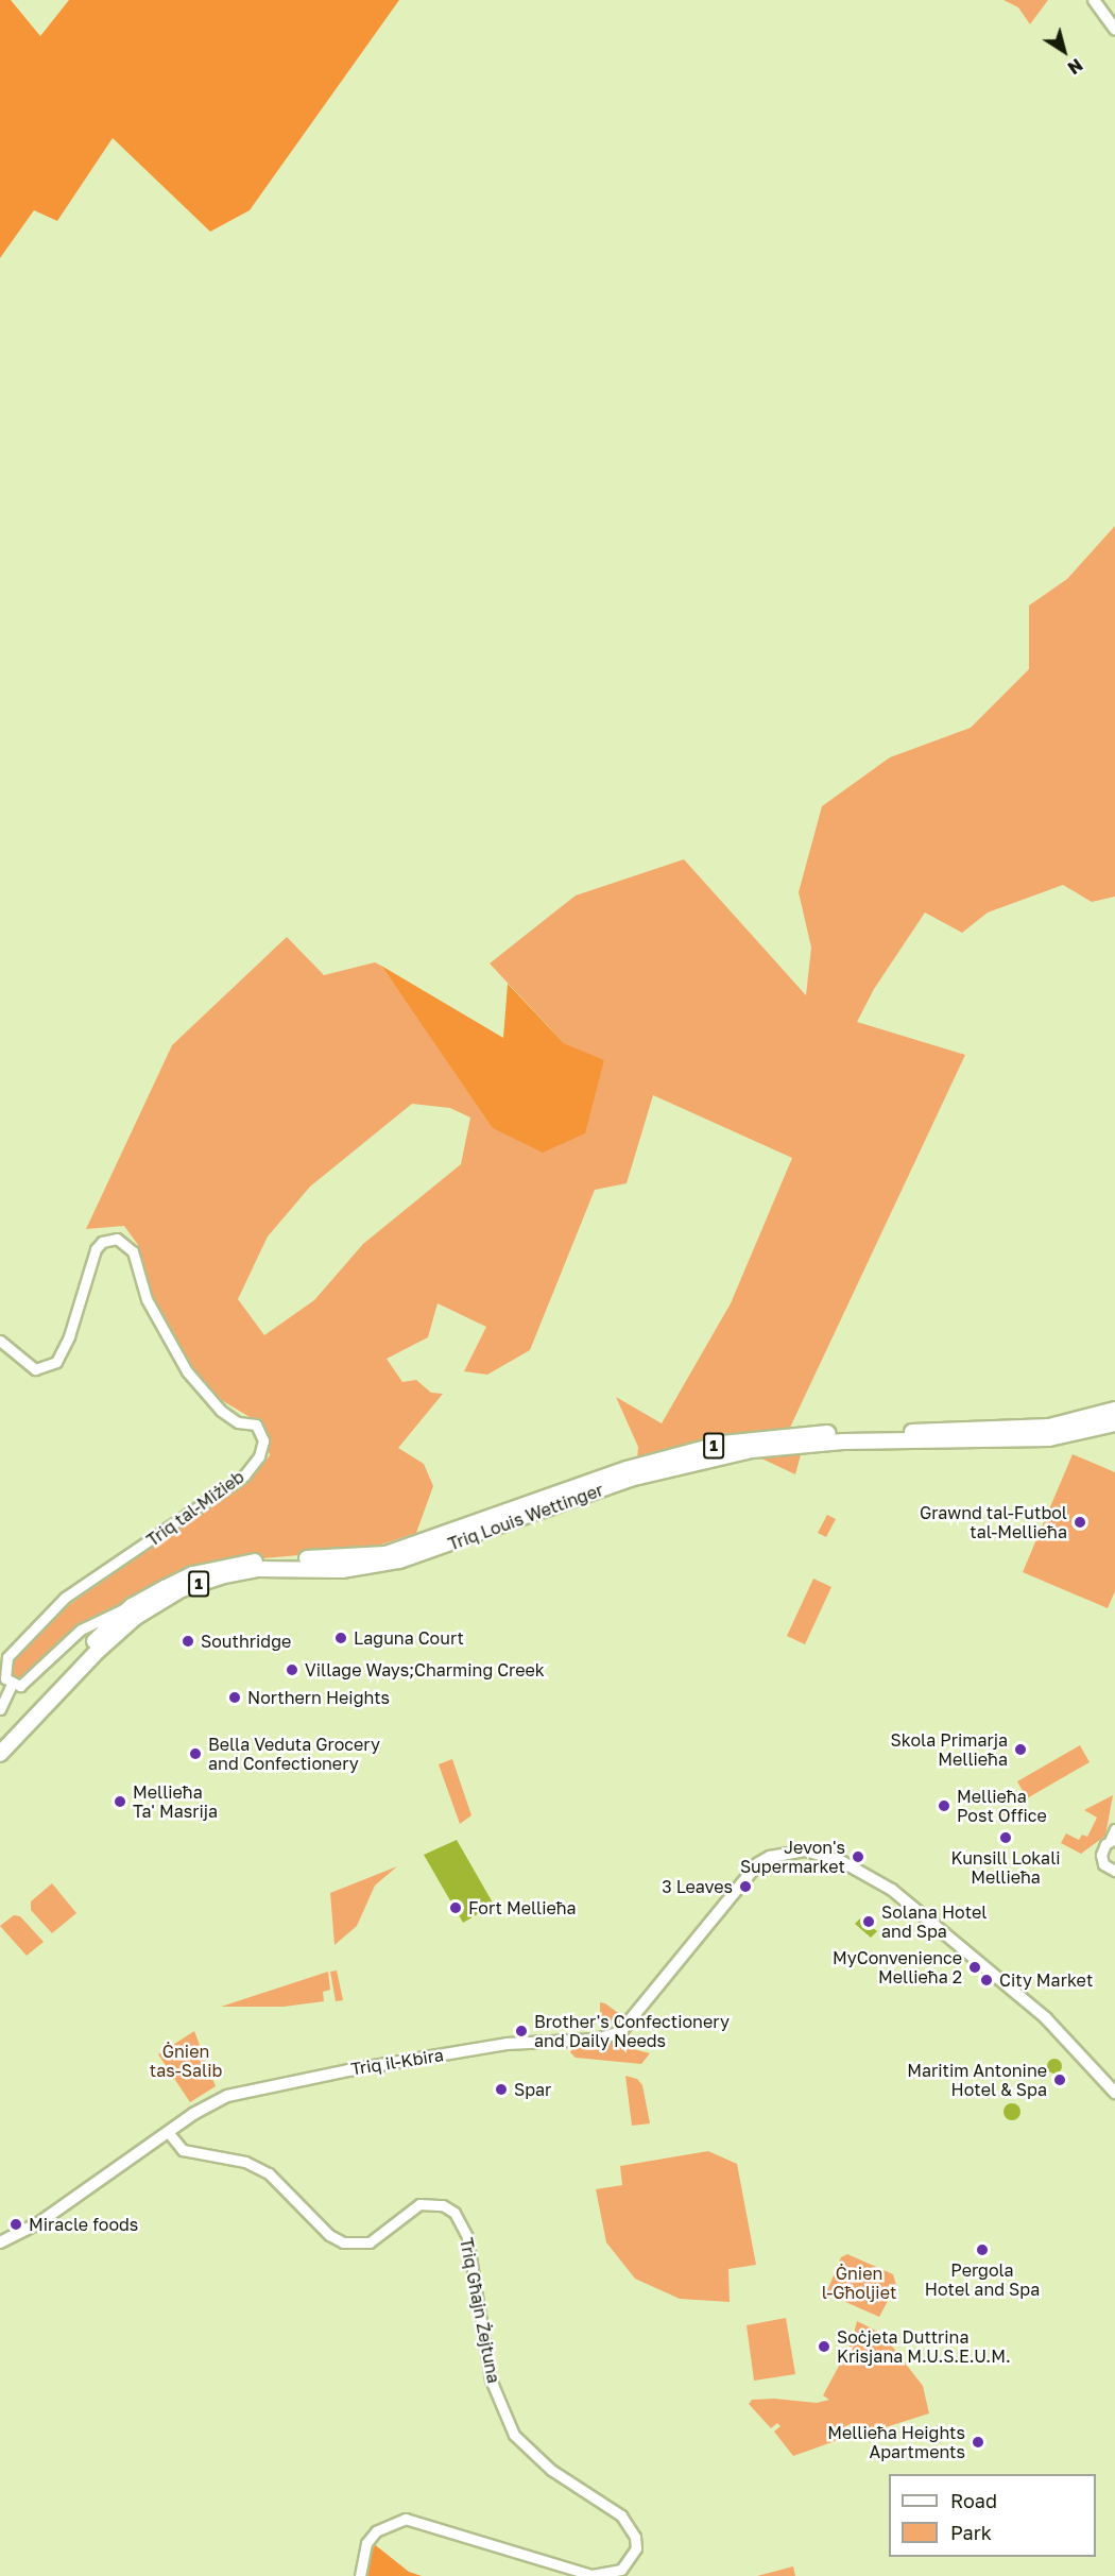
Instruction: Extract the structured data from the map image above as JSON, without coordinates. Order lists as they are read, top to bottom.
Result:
{
  "streets": {
    "highway": ["1", "Triq Louis Wettinger"],
    "main road": ["Triq il-Kbira"],
    "street": ["Triq tal-Miżieb", "Triq Għajn Żejtuna"]
  },
  "crossings": [
    ["Triq il-Kbira", "Triq Għajn Żejtuna"]
  ],
  "parks": ["Ġnien tas-Salib", "Ġnien l-Għoljiet"],
  "places": [
    "Grawnd tal-Futbol tal-Mellieħa",
    "Laguna Court",
    "Southridge",
    "Village Ways;Charming Creek",
    "Northern Heights",
    "Skola Primarja Mellieħa",
    "Bella Veduta Grocery and Confectionery",
    "Mellieħa Ta' Masrija",
    "Mellieħa Post Office",
    "Kunsill Lokali Mellieħa",
    "Jevon's Supermarket",
    "3 Leaves",
    "Fort Mellieħa",
    "Solana Hotel and Spa",
    "MyConvenience Mellieħa 2",
    "City Market",
    "Brother's Confectionery and Daily Needs",
    "Maritim Antonine Hotel & Spa",
    "Spar",
    "Miracle foods",
    "Pergola Hotel and Spa",
    "Soċjeta Duttrina Krisjana M.U.S.E.U.M.",
    "Mellieħa Heights Apartments"
  ],
  "legend": ["Road", "Park"],
  "north": "bottom right"
}
